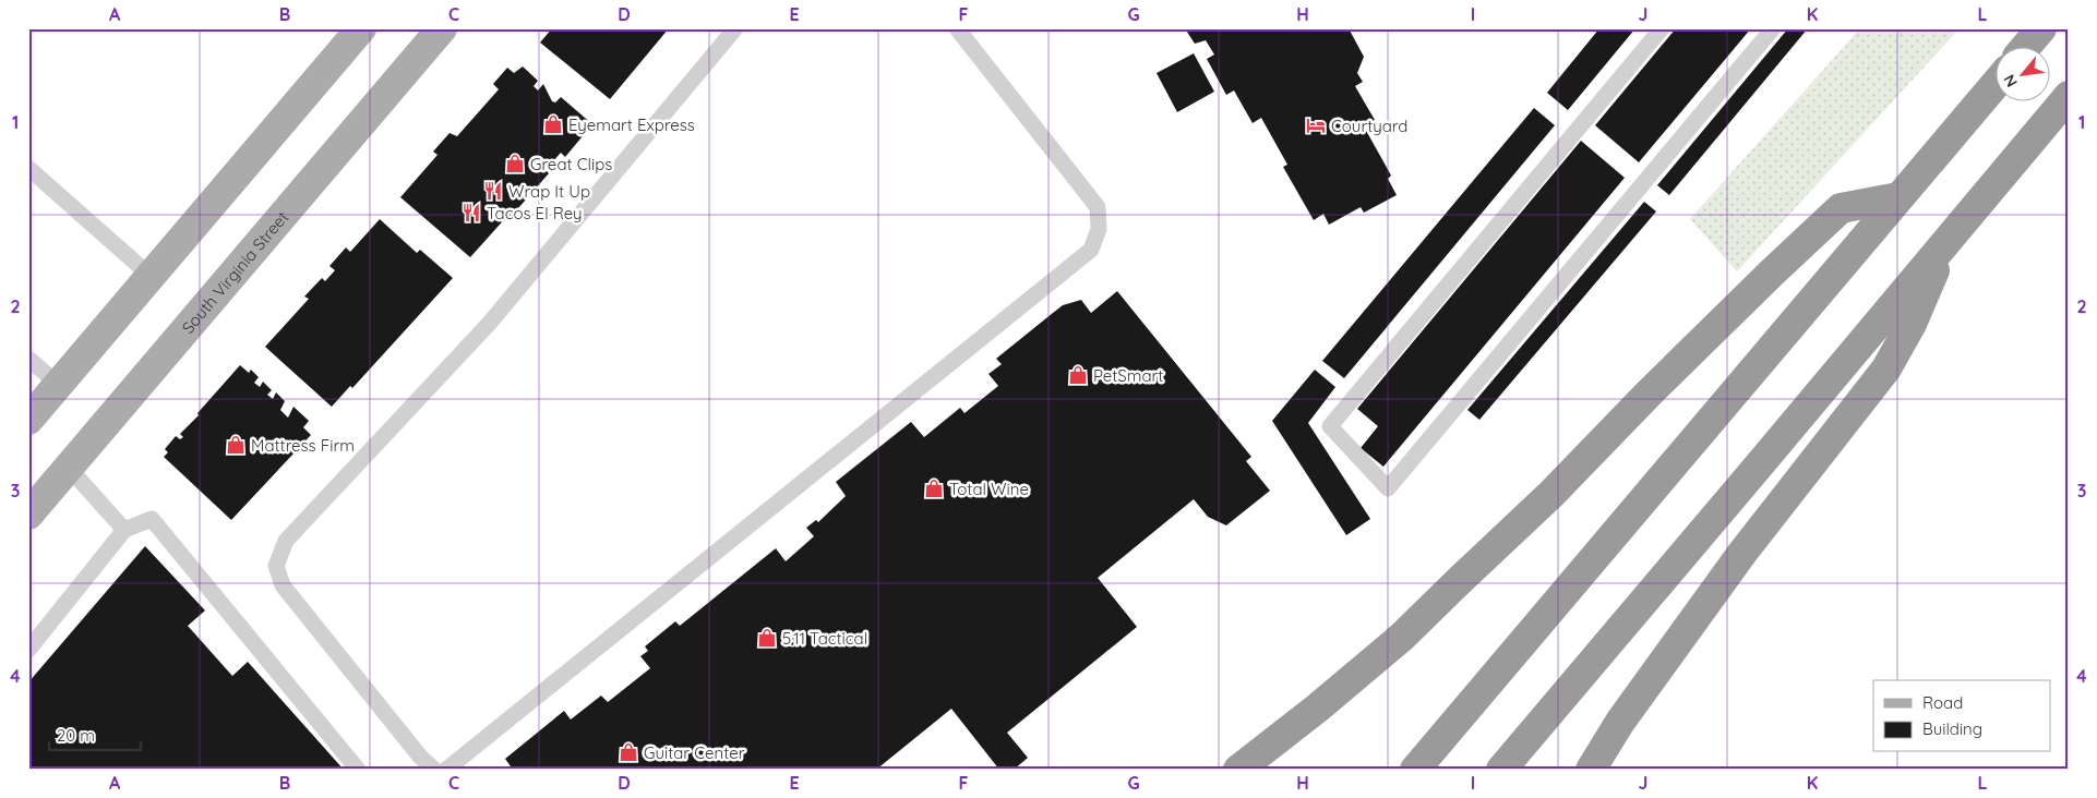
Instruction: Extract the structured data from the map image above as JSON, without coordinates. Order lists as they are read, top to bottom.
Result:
{
  "streets": {
    "main road": ["South Virginia Street"]
  },
  "places": {
    "shop": [
      "Eyemart Express",
      "Great Clips",
      "PetSmart",
      "Mattress Firm",
      "Total Wine",
      "5.11 Tactical",
      "Guitar Center"
    ],
    "hotel": ["Courtyard"],
    "restaurant": ["Wrap It Up", "Tacos El Rey"]
  },
  "legend": ["Road", "Building"],
  "scale_bar": "20 m",
  "north": "bottom left",
  "grid": {
    "columns": [
      "A",
      "B",
      "C",
      "D",
      "E",
      "F",
      "G",
      "H",
      "I",
      "J",
      "K",
      "L"
    ],
    "rows": [
      "1",
      "2",
      "3",
      "4"
    ]
  }
}
